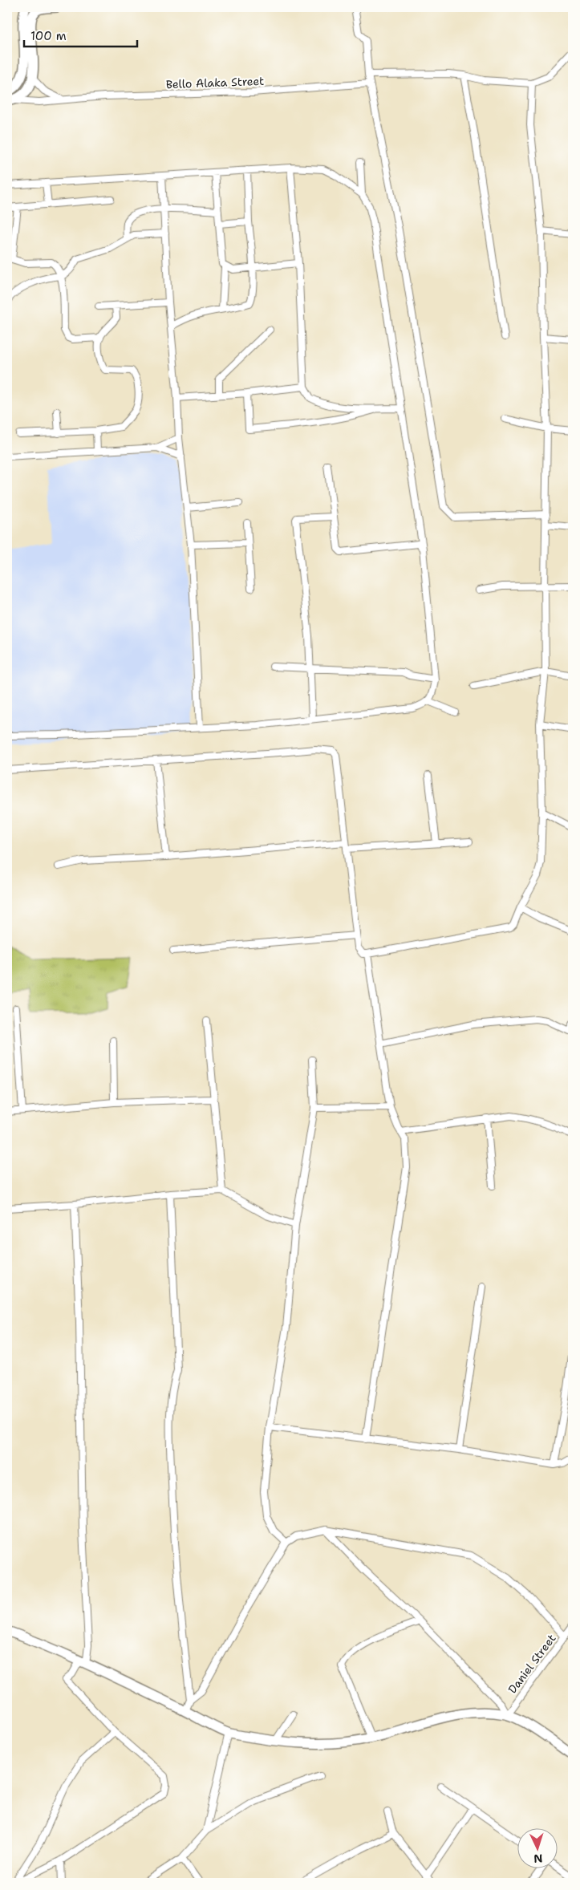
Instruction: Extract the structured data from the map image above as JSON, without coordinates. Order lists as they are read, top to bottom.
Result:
{
  "streets": {
    "street": ["Bello Alaka Street", "Daniel Street"]
  },
  "scale_bar": "100 m",
  "north": "bottom"
}
